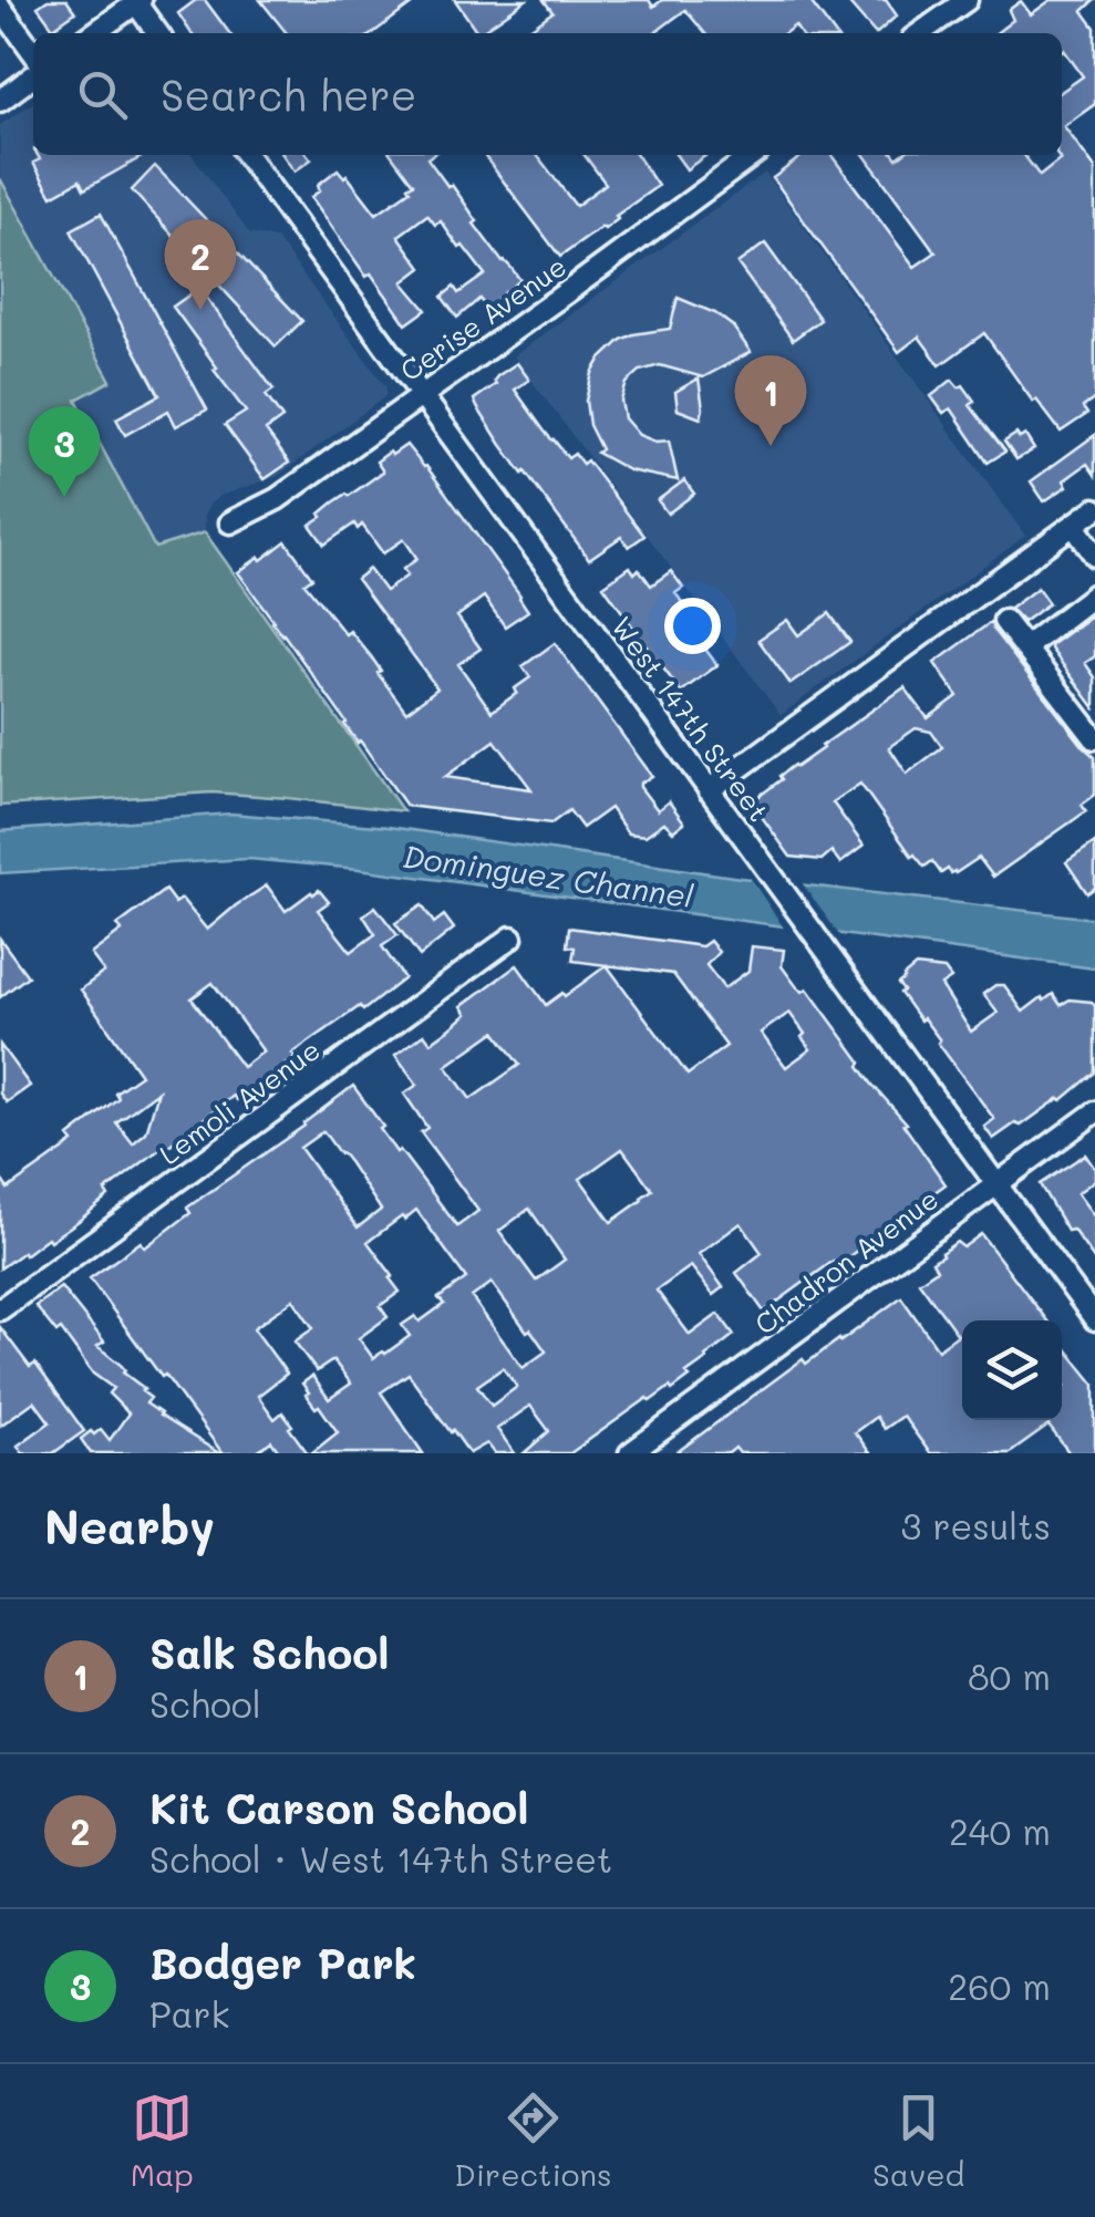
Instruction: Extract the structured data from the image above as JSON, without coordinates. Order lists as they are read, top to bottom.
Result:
{
  "streets": {
    "street": [
      "Cerise Avenue",
      "West 147th Street",
      "Lemoli Avenue",
      "Chadron Avenue"
    ]
  },
  "crossings": [
    ["Cerise Avenue", "West 147th Street"],
    ["West 147th Street", "Chadron Avenue"]
  ],
  "water": ["Dominguez Channel"],
  "page": {
    "search": "Search here",
    "pins": ["2", "1", "3"],
    "heading": ["Nearby", "3 results"],
    "list": [
      {
        "mark": "1",
        "name": "Salk School",
        "note": "School",
        "value": "80 m"
      },
      {
        "mark": "2",
        "name": "Kit Carson School",
        "note": "School · West 147th Street",
        "value": "240 m"
      },
      {
        "mark": "3",
        "name": "Bodger Park",
        "note": "Park",
        "value": "260 m"
      }
    ],
    "nav": ["Map", "Directions", "Saved"]
  }
}
